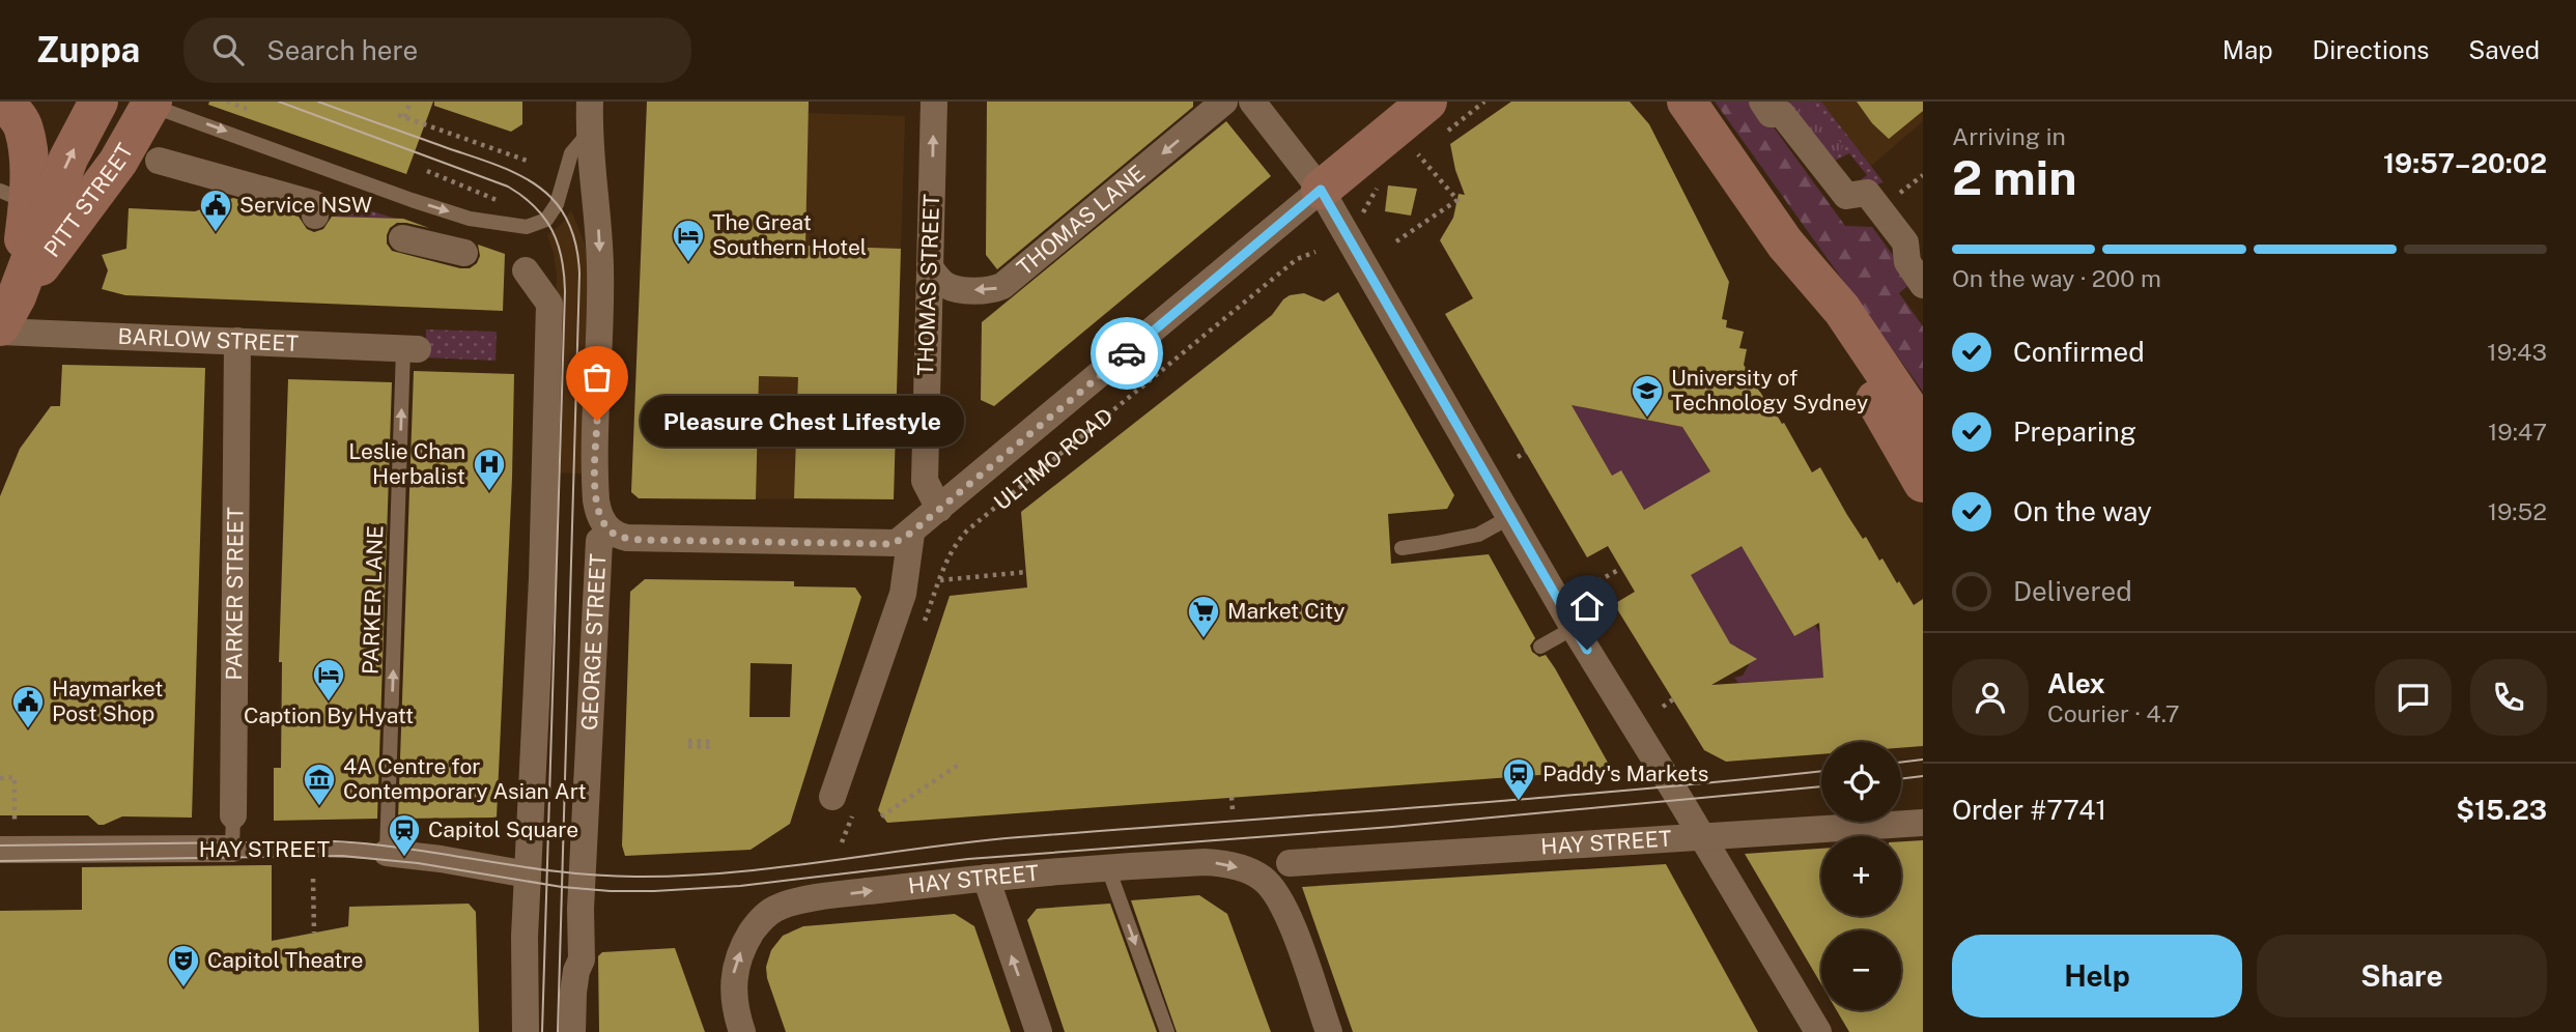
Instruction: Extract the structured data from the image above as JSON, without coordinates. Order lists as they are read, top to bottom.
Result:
{
  "streets": {
    "street": [
      "PITT STREET",
      "THOMAS LANE",
      "THOMAS STREET",
      "BARLOW STREET",
      "ULTIMO ROAD",
      "PARKER STREET",
      "GEORGE STREET",
      "HAY STREET"
    ],
    "lane": ["PARKER LANE"]
  },
  "crossings": [
    ["PITT STREET", "BARLOW STREET"],
    ["THOMAS LANE", "THOMAS STREET"],
    ["THOMAS STREET", "ULTIMO ROAD"],
    ["BARLOW STREET", "PARKER STREET"],
    ["BARLOW STREET", "PARKER LANE"],
    ["ULTIMO ROAD", "GEORGE STREET"],
    ["PARKER STREET", "HAY STREET"],
    ["PARKER LANE", "HAY STREET"]
  ],
  "one_way": ["THOMAS LANE", "THOMAS STREET", "PARKER LANE"],
  "places": {
    "public building": ["Service NSW", "Haymarket Post Shop"],
    "hotel": ["The Great Southern Hotel", "Caption By Hyatt"],
    "school or university": ["University of Technology Sydney"],
    "other": ["Pleasure Chest Lifestyle"],
    "hospital": ["Leslie Chan Herbalist"],
    "supermarket": ["Market City"],
    "station": ["Paddy's Markets", "Capitol Square"],
    "museum": ["4A Centre for Contemporary Asian Art"],
    "theatre": ["Capitol Theatre"]
  },
  "page": {
    "header": "Zuppa",
    "search": "Search here",
    "nav": ["Map", "Directions", "Saved"],
    "heading": ["2 min", "Arriving in", "19:57–20:02"],
    "panel": [
      "Alex",
      "Courier · 4.7",
      "Order #7741",
      "$15.23"
    ],
    "bar": "On the way · 200 m",
    "list": [
      ["Confirmed", "19:43"],
      ["Preparing", "19:47"],
      ["On the way", "19:52"],
      "Delivered"
    ],
    "bubble": "Pleasure Chest Lifestyle",
    "map_buttons": ["+", "−"],
    "buttons": ["Help", "Share"]
  }
}
